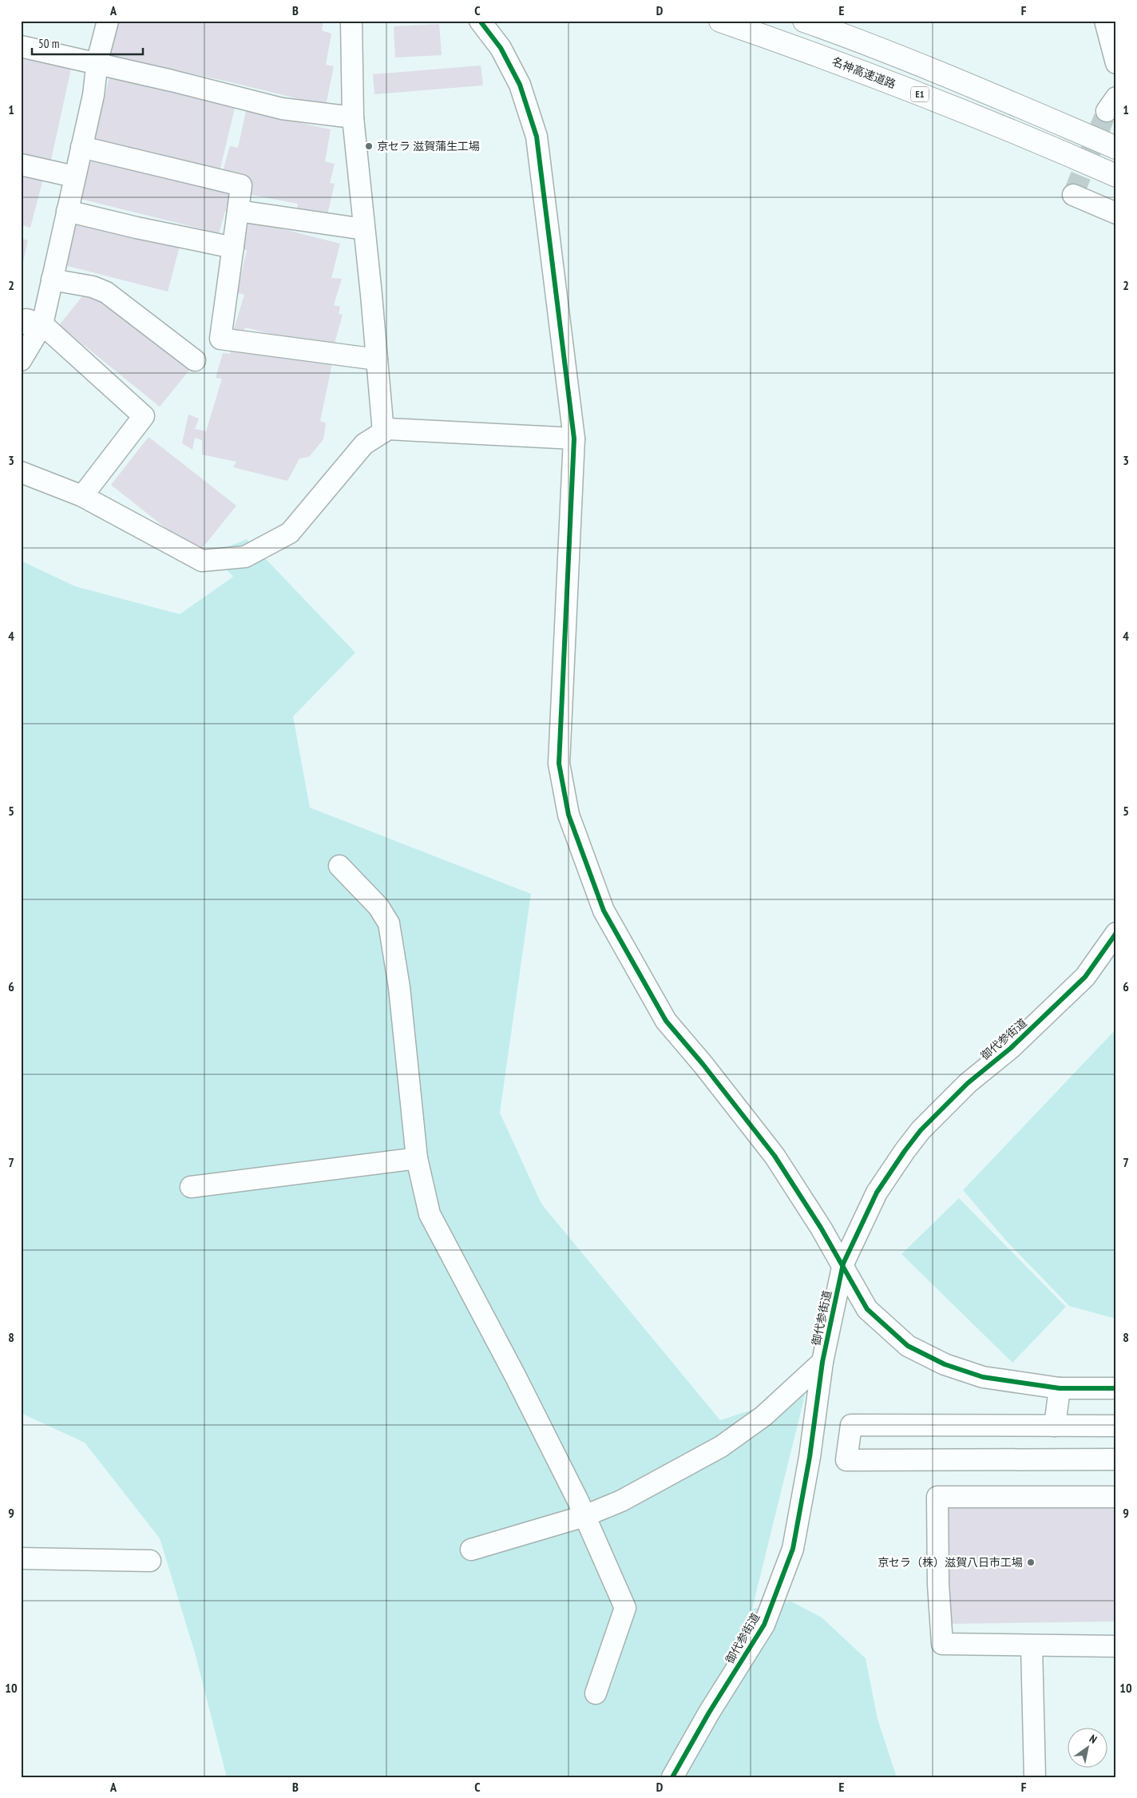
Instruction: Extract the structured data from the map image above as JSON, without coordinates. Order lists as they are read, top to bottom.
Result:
{
  "streets": {
    "highway": ["名神高速道路", "E1"],
    "street": ["御代参街道"]
  },
  "places": ["京セラ 滋賀蒲生工場", "京セラ（株）滋賀八日市工場"],
  "scale_bar": "50 m",
  "north": "top right",
  "grid": {
    "columns": [
      "A",
      "B",
      "C",
      "D",
      "E",
      "F"
    ],
    "rows": [
      "1",
      "2",
      "3",
      "4",
      "5",
      "6",
      "7",
      "8",
      "9",
      "10"
    ]
  }
}
